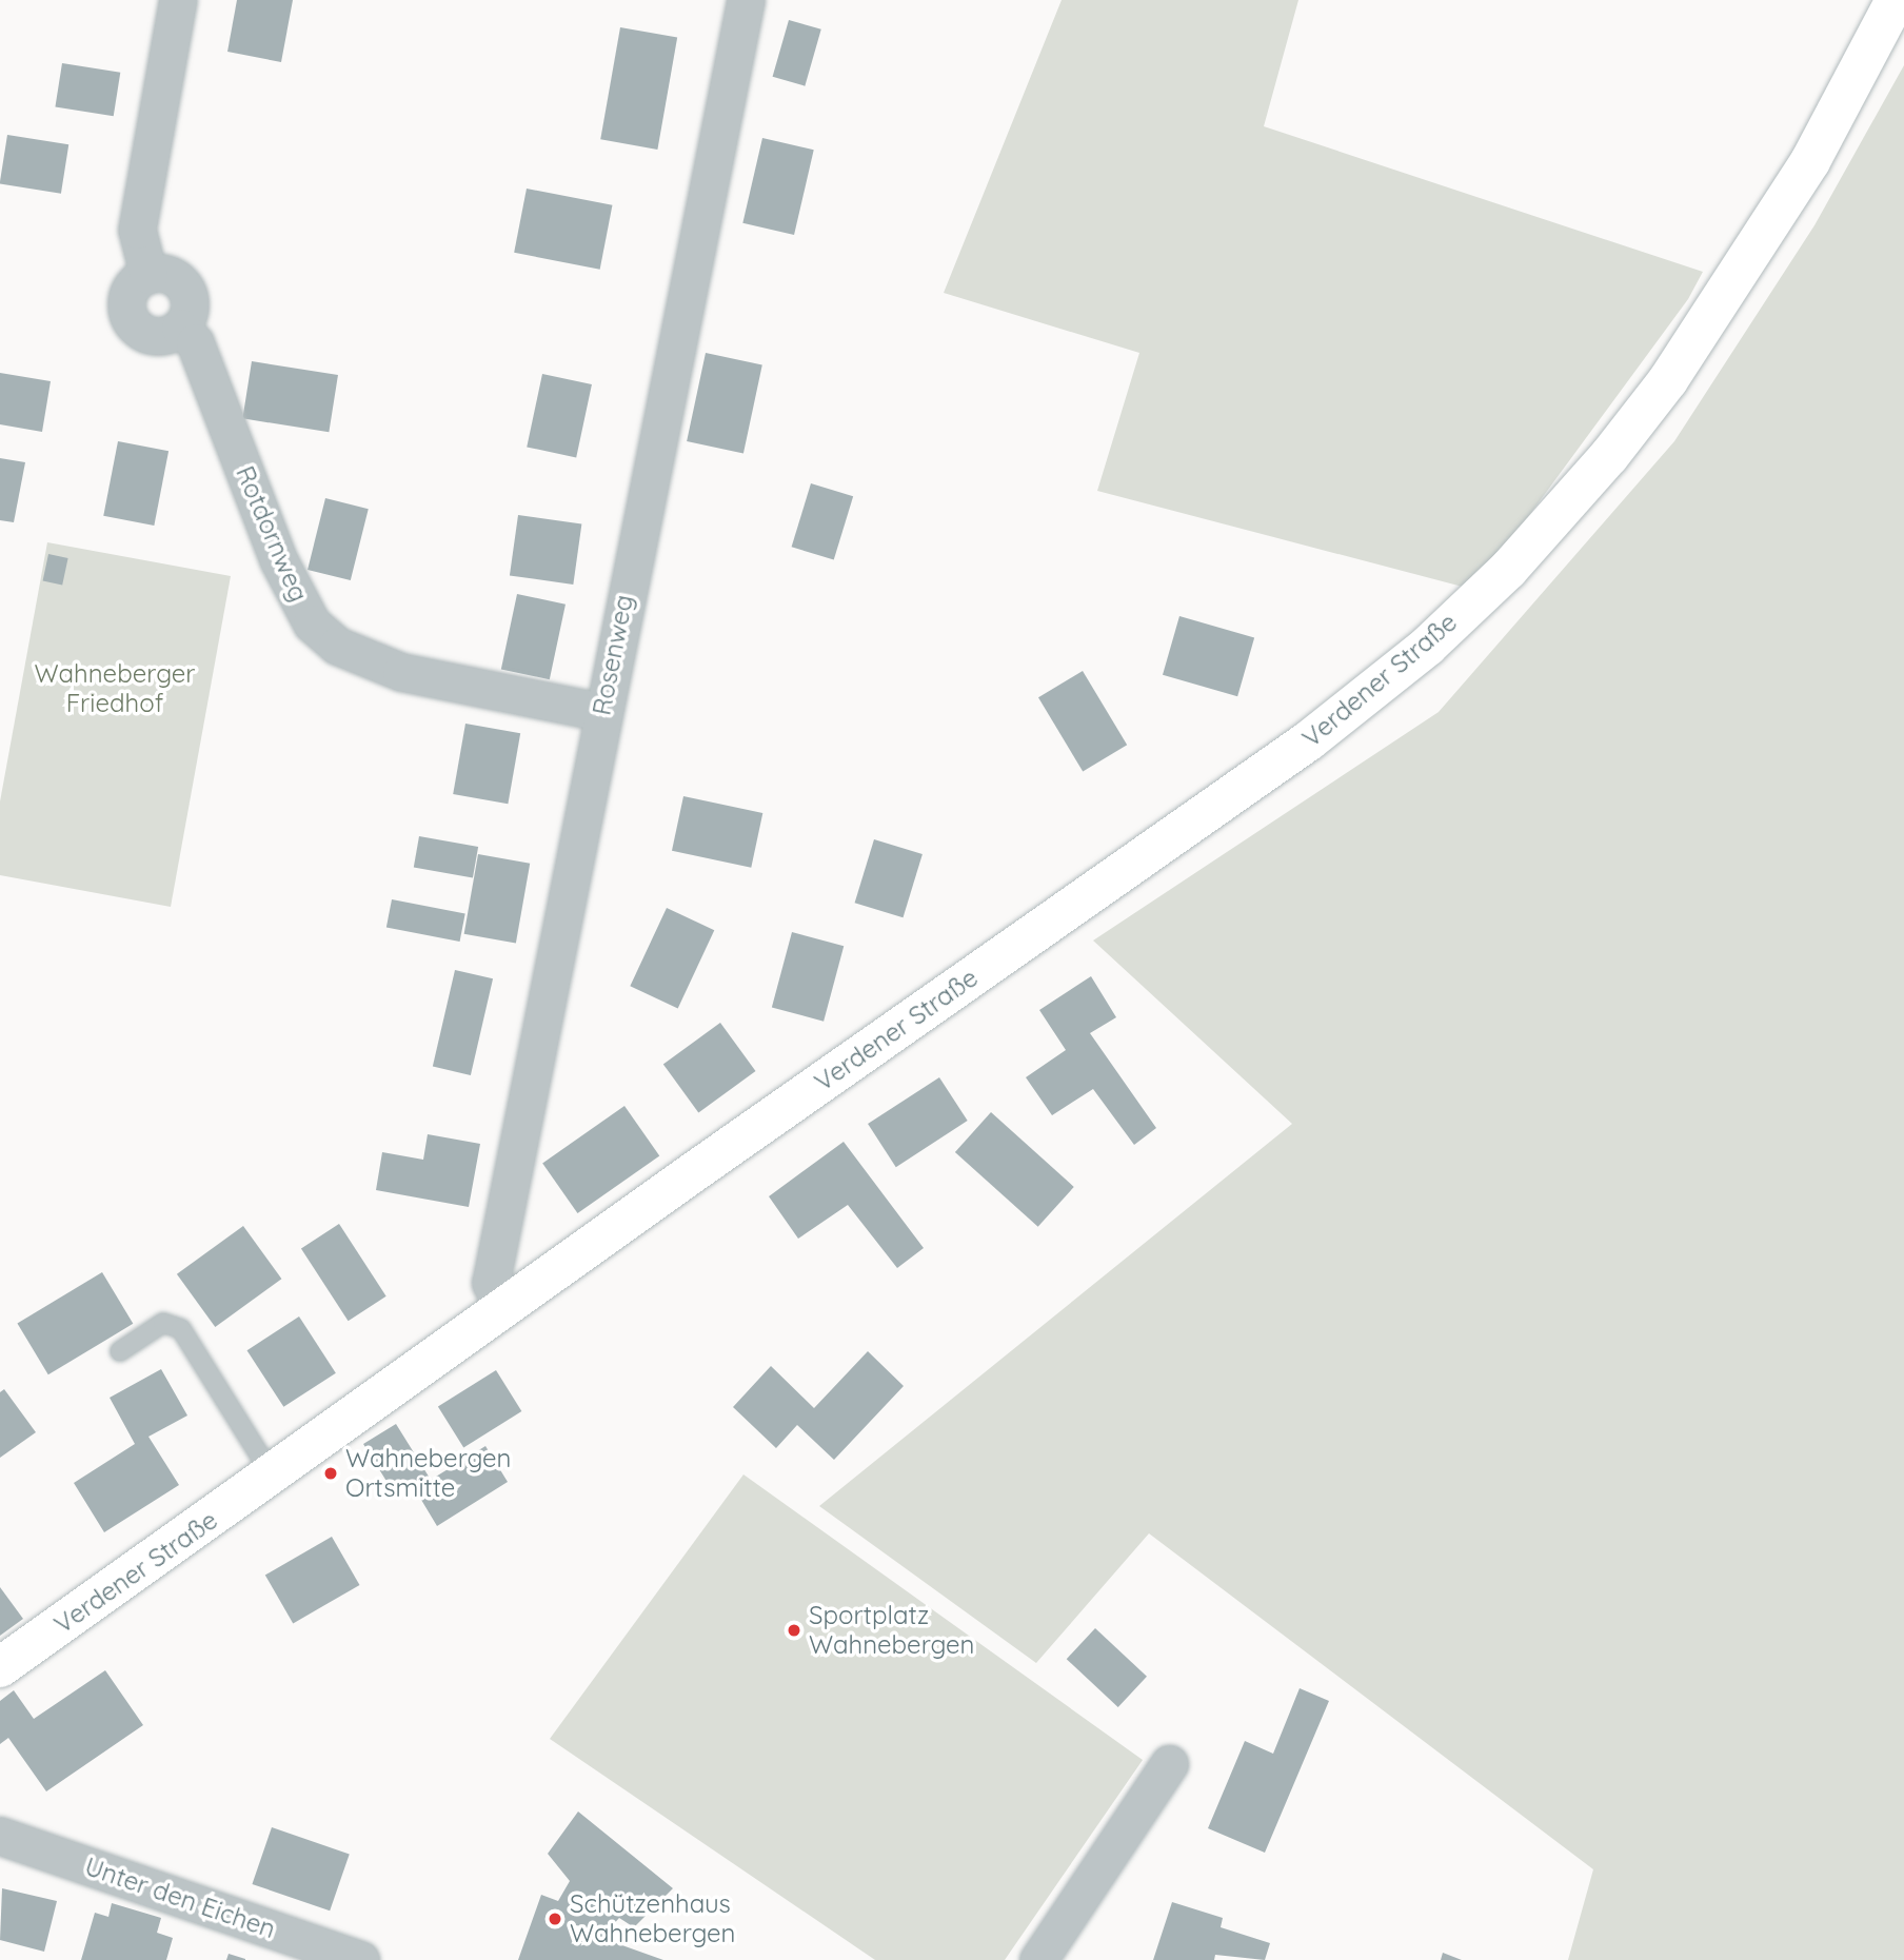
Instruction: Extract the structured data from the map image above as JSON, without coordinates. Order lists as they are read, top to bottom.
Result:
{
  "streets": {
    "street": [
      "Rotdornweg",
      "Rosenweg",
      "Verdener Straße",
      "Unter den Eichen"
    ]
  },
  "crossings": [
    ["Rotdornweg", "Rosenweg"],
    ["Rosenweg", "Verdener Straße"]
  ],
  "parks": ["Wahneberger Friedhof"],
  "places": ["Wahnebergen Ortsmitte", "Sportplatz Wahnebergen", "Schützenhaus Wahnebergen"]
}
